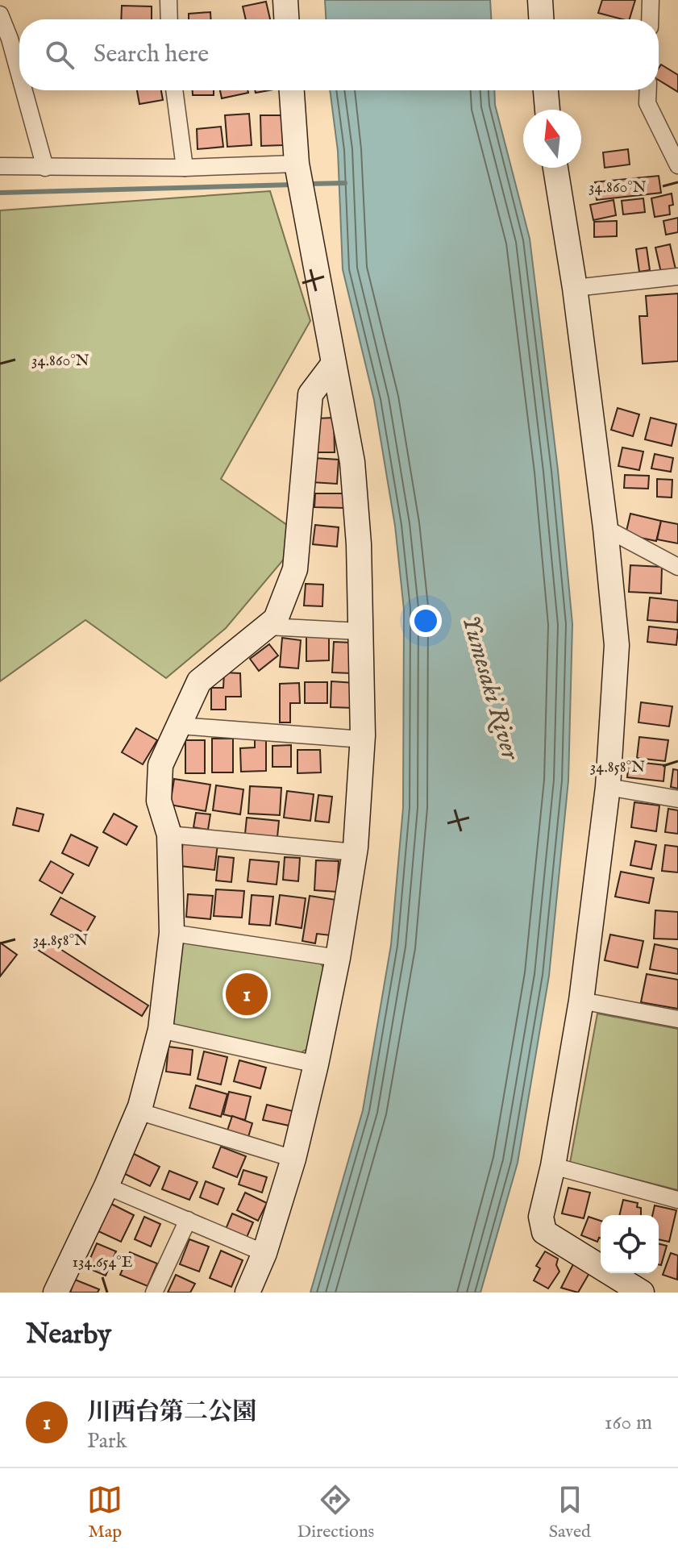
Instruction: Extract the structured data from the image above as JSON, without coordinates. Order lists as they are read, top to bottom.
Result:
{
  "water": ["Yumesaki River"],
  "north": "top",
  "page": {
    "search": "Search here",
    "pins": "1",
    "heading": "Nearby",
    "list": [
      {
        "mark": "1",
        "name": "川西台第二公園",
        "note": "Park",
        "value": "160 m"
      }
    ],
    "nav": ["Map", "Directions", "Saved"]
  },
  "coordinates": ["34.860°N", "34.858°N", "134.654°E"]
}
